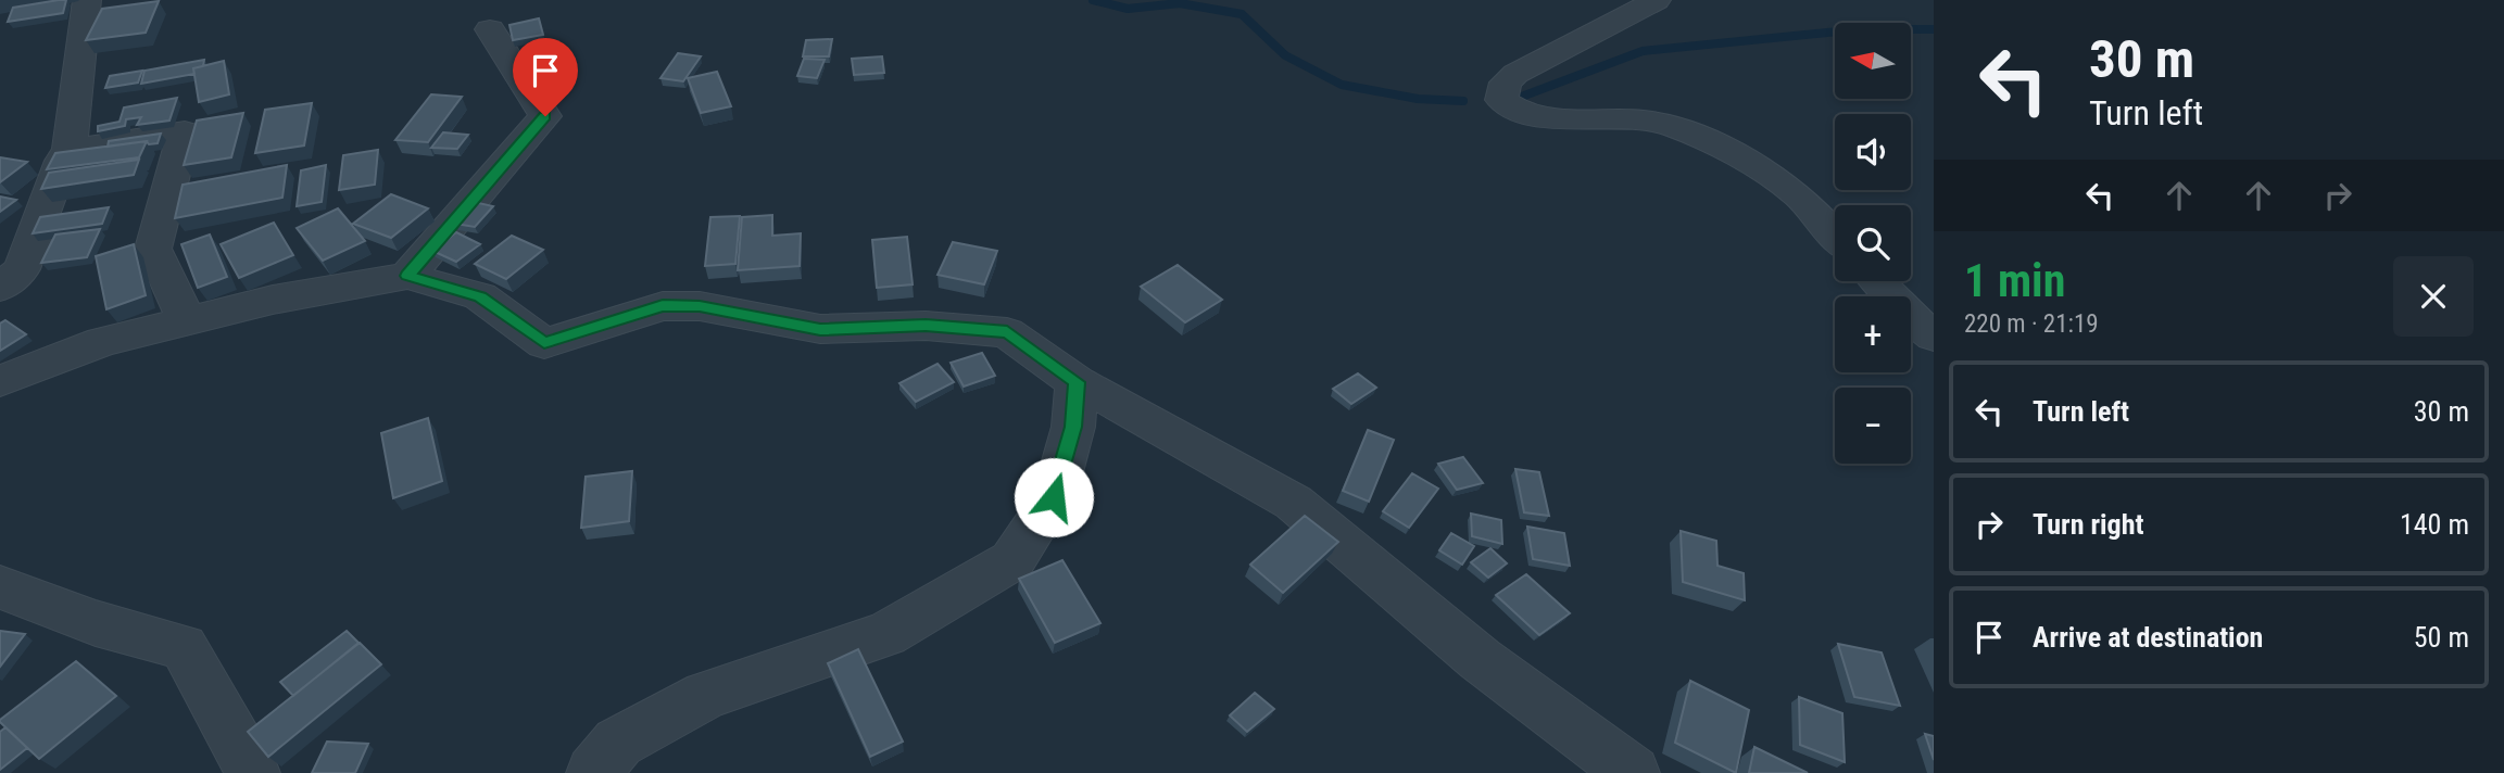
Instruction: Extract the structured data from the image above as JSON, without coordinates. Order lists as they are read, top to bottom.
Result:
{
  "north": "left",
  "page": {
    "turn": ["30 m", "Turn left"],
    "map_buttons": ["+", "−"],
    "heading": ["1 min", "220 m · 21:19"],
    "list": [
      {
        "name": "Turn left",
        "value": "30 m"
      },
      {
        "name": "Turn right",
        "value": "140 m"
      },
      {
        "name": "Arrive at destination",
        "value": "50 m"
      }
    ]
  }
}
